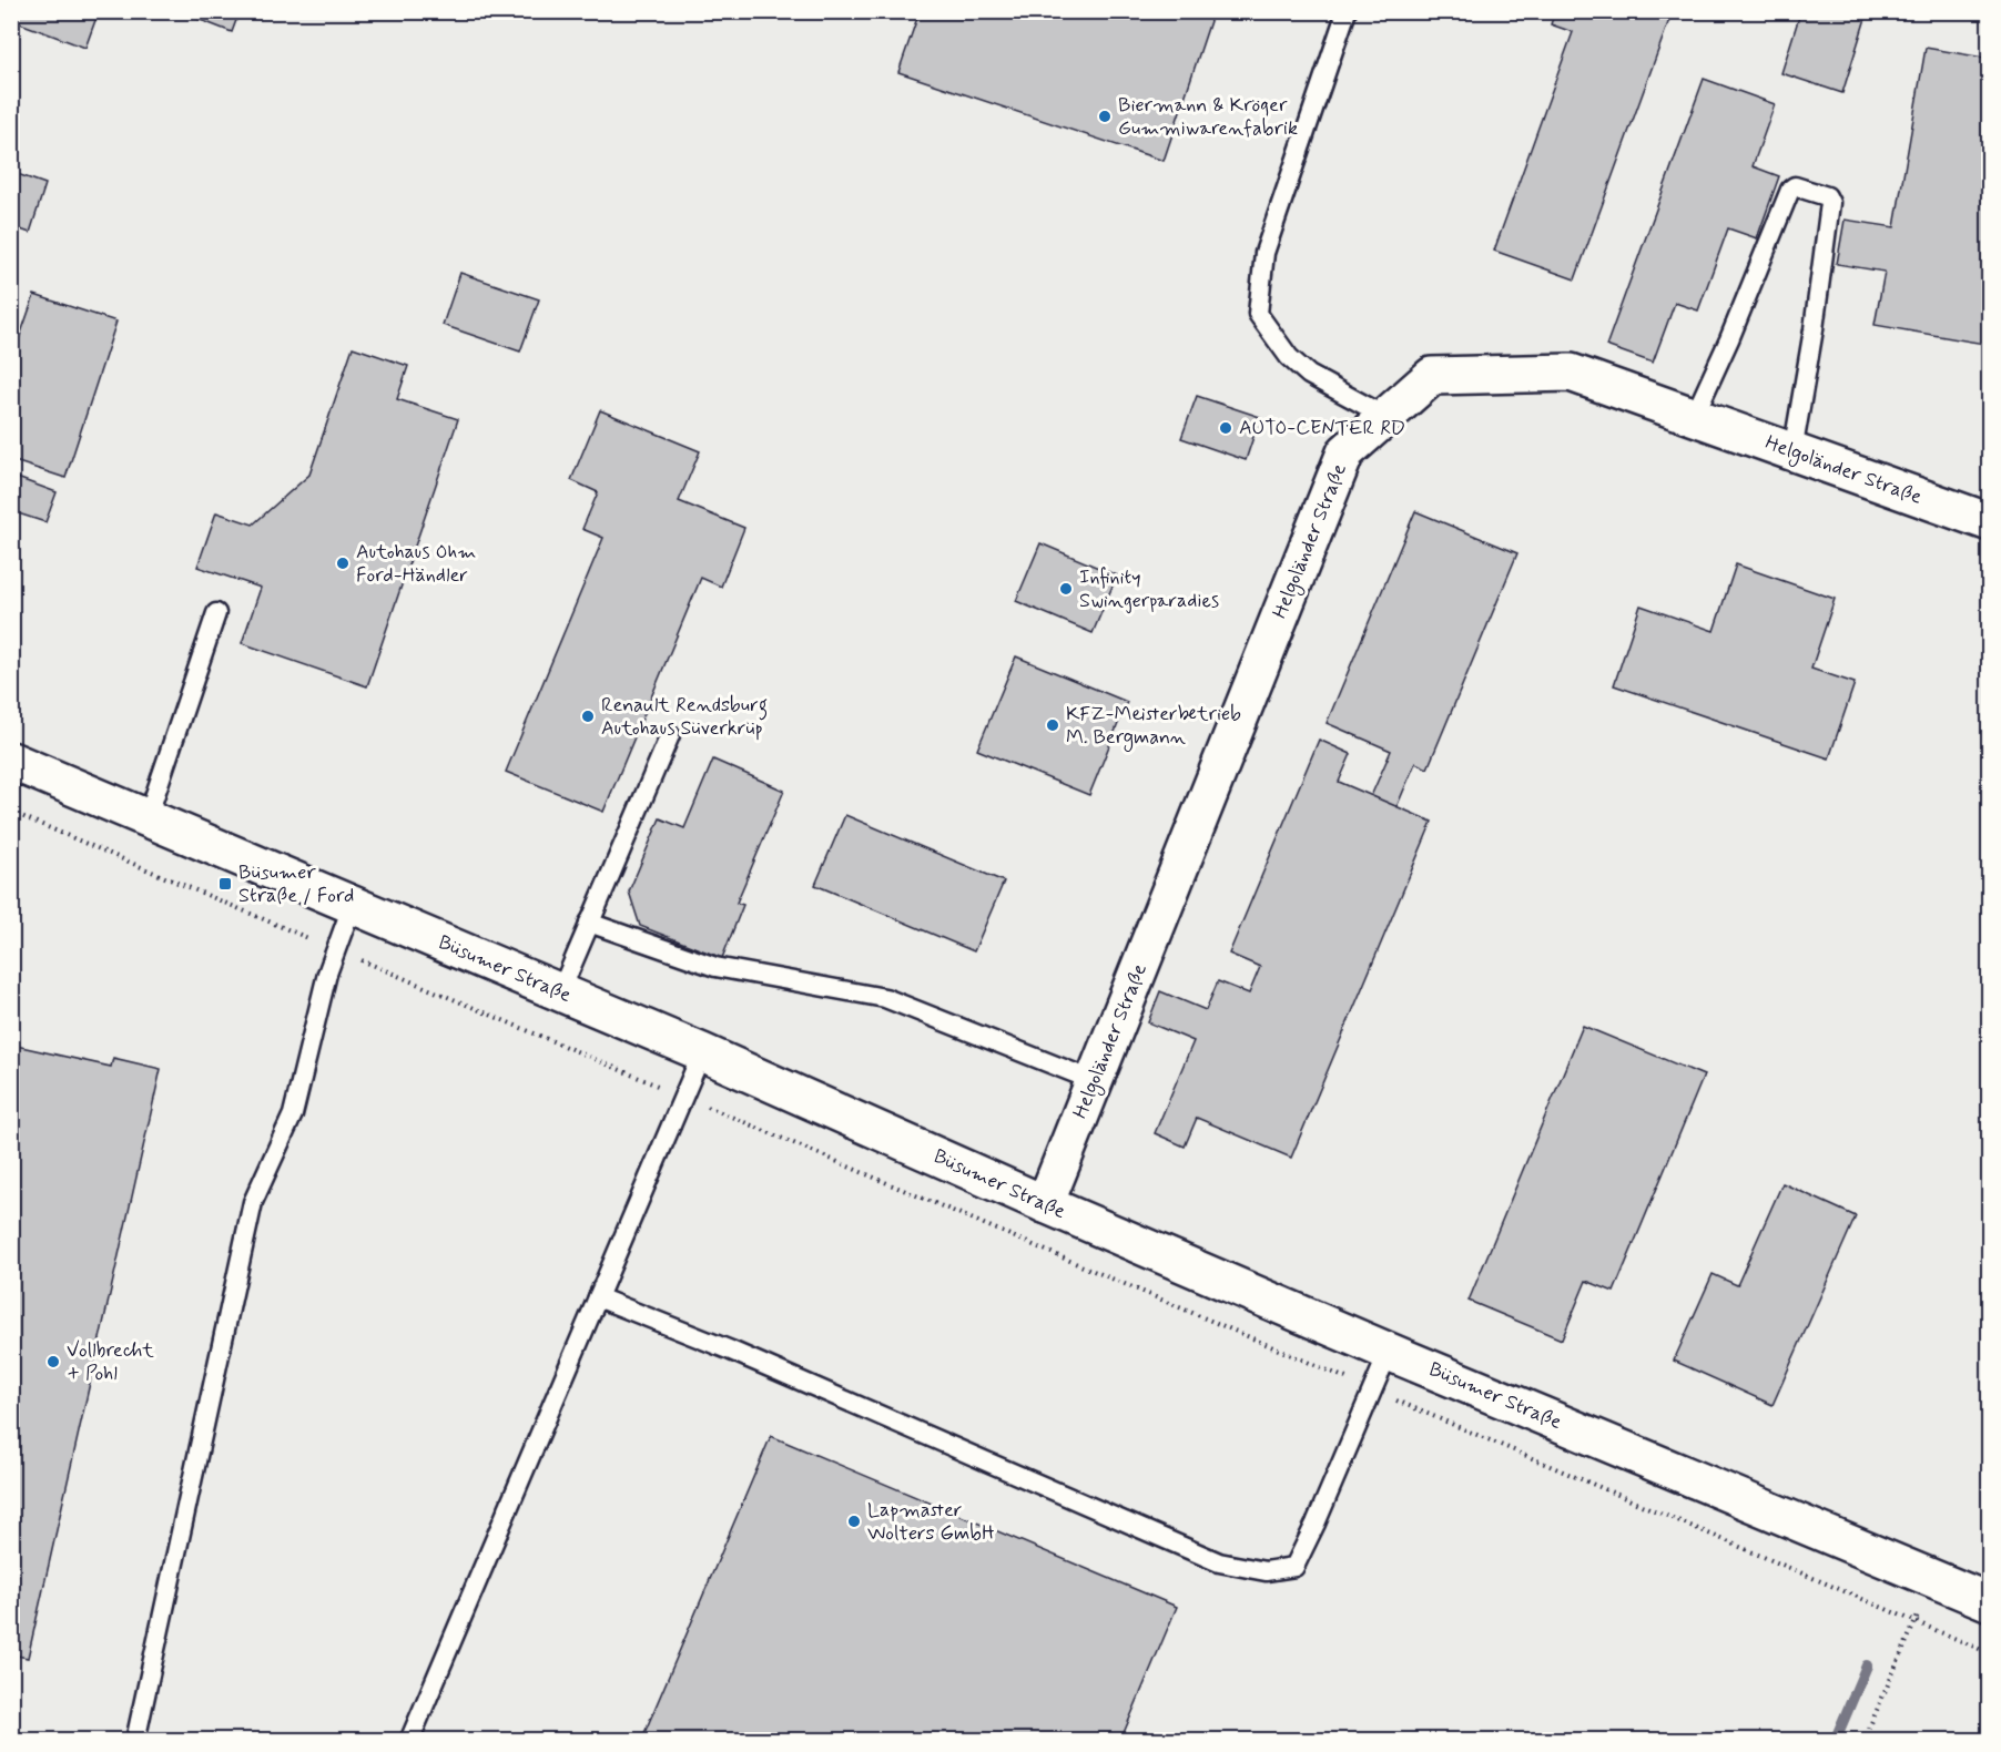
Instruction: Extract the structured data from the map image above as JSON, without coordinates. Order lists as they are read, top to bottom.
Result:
{
  "streets": {
    "street": ["Helgoländer Straße", "Büsumer Straße"]
  },
  "crossings": [
    ["Helgoländer Straße", "Büsumer Straße"]
  ],
  "places": {
    "other": [
      "Biermann & Kröger Gummiwarenfabrik",
      "AUTO-CENTER RD",
      "Autohaus Ohm Ford-Händler",
      "Infinity Swingerparadies",
      "Renault Rendsburg Autohaus Süverkrüp",
      "KFZ-Meisterbetrieb M. Bergmann",
      "Vollbrecht + Pohl",
      "Lapmaster Wolters GmbH"
    ],
    "transit": ["Büsumer Straße / Ford"]
  }
}
